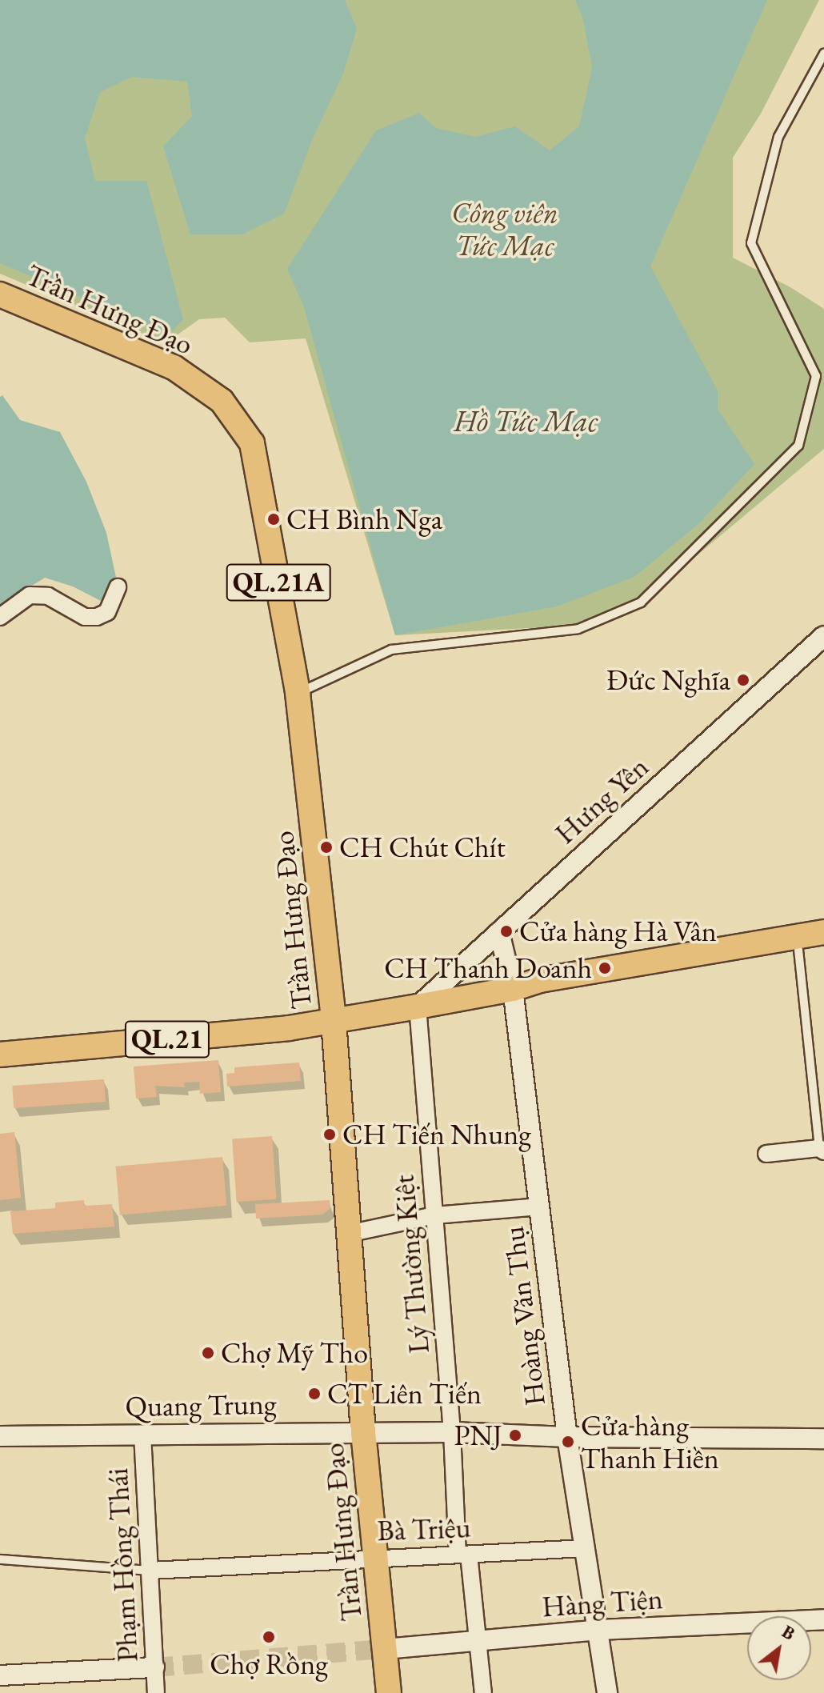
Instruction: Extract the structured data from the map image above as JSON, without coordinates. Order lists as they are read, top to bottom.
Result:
{
  "streets": {
    "main road": ["Trần Hưng Đạo", "QL.21A", "QL.21"],
    "street": [
      "Hưng Yên",
      "Lý Thường Kiệt",
      "Hoàng Văn Thụ",
      "Quang Trung",
      "Bà Triệu",
      "Phạm Hồng Thái",
      "Hàng Tiện"
    ]
  },
  "crossings": [
    ["Trần Hưng Đạo", "QL.21"],
    ["Trần Hưng Đạo", "Quang Trung"],
    ["Trần Hưng Đạo", "Bà Triệu"],
    ["Trần Hưng Đạo", "Hàng Tiện"],
    ["Hưng Yên", "Lý Thường Kiệt"],
    ["Hưng Yên", "Hoàng Văn Thụ"],
    ["Lý Thường Kiệt", "Quang Trung"],
    ["Lý Thường Kiệt", "Bà Triệu"],
    ["Lý Thường Kiệt", "Hàng Tiện"],
    ["Hoàng Văn Thụ", "Quang Trung"],
    ["Hoàng Văn Thụ", "Bà Triệu"],
    ["Hoàng Văn Thụ", "Hàng Tiện"],
    ["Quang Trung", "Phạm Hồng Thái"],
    ["Bà Triệu", "Phạm Hồng Thái"]
  ],
  "water": ["Hồ Tức Mạc"],
  "parks": ["Công viên Tức Mạc"],
  "places": [
    "CH Bình Nga",
    "Đức Nghĩa",
    "CH Chút Chít",
    "Cửa hàng Hà Vân",
    "CH Thanh Doanh",
    "CH Tiến Nhung",
    "Chợ Mỹ Tho",
    "CT Liên Tiến",
    "PNJ",
    "Cửa hàng Thanh Hiền",
    "Chợ Rồng"
  ],
  "north": "top right"
}
